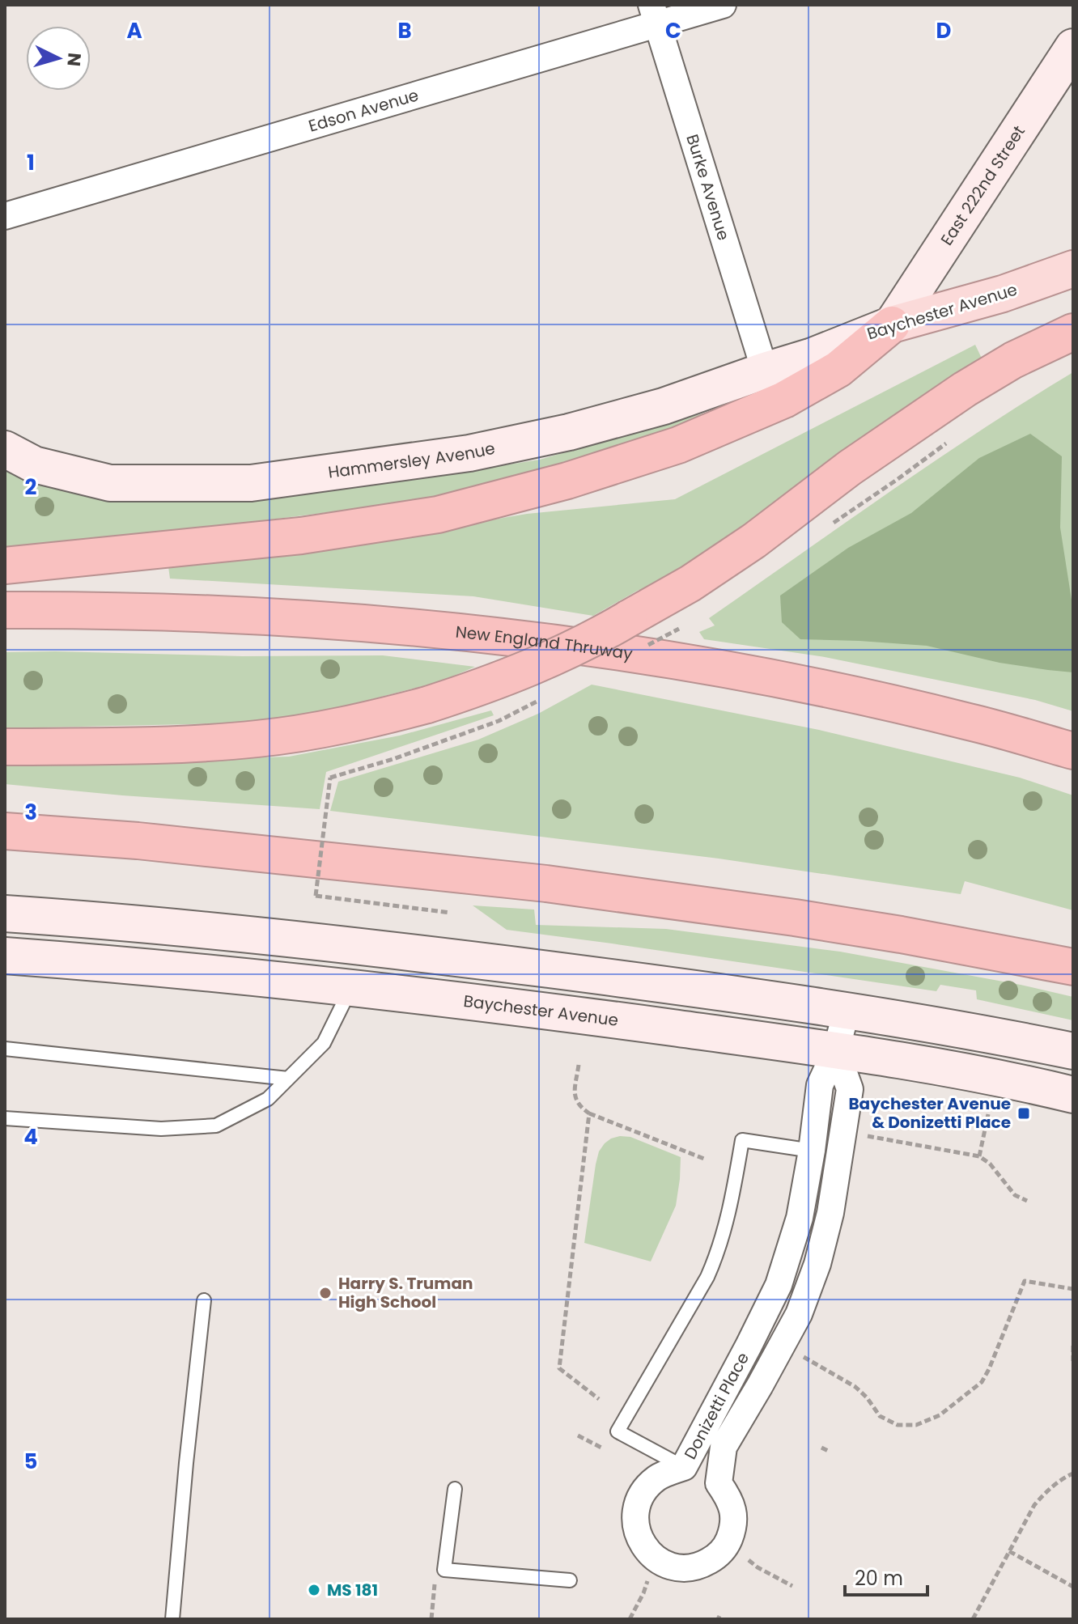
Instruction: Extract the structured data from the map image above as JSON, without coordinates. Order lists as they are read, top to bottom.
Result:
{
  "streets": {
    "highway": ["New England Thruway"],
    "main road": ["East 222nd Street", "Baychester Avenue", "Hammersley Avenue"],
    "street": ["Edson Avenue", "Burke Avenue", "Donizetti Place"]
  },
  "crossings": [
    ["Edson Avenue", "Burke Avenue"],
    ["East 222nd Street", "Baychester Avenue"],
    ["Burke Avenue", "Hammersley Avenue"],
    ["Baychester Avenue", "Hammersley Avenue"],
    ["Baychester Avenue", "Donizetti Place"]
  ],
  "places": {
    "transit": ["Baychester Avenue & Donizetti Place"],
    "other": ["Harry S. Truman High School", "MS 181"]
  },
  "scale_bar": "20 m",
  "north": "right",
  "grid": {
    "columns": [
      "A",
      "B",
      "C",
      "D"
    ],
    "rows": [
      "1",
      "2",
      "3",
      "4",
      "5"
    ]
  }
}
